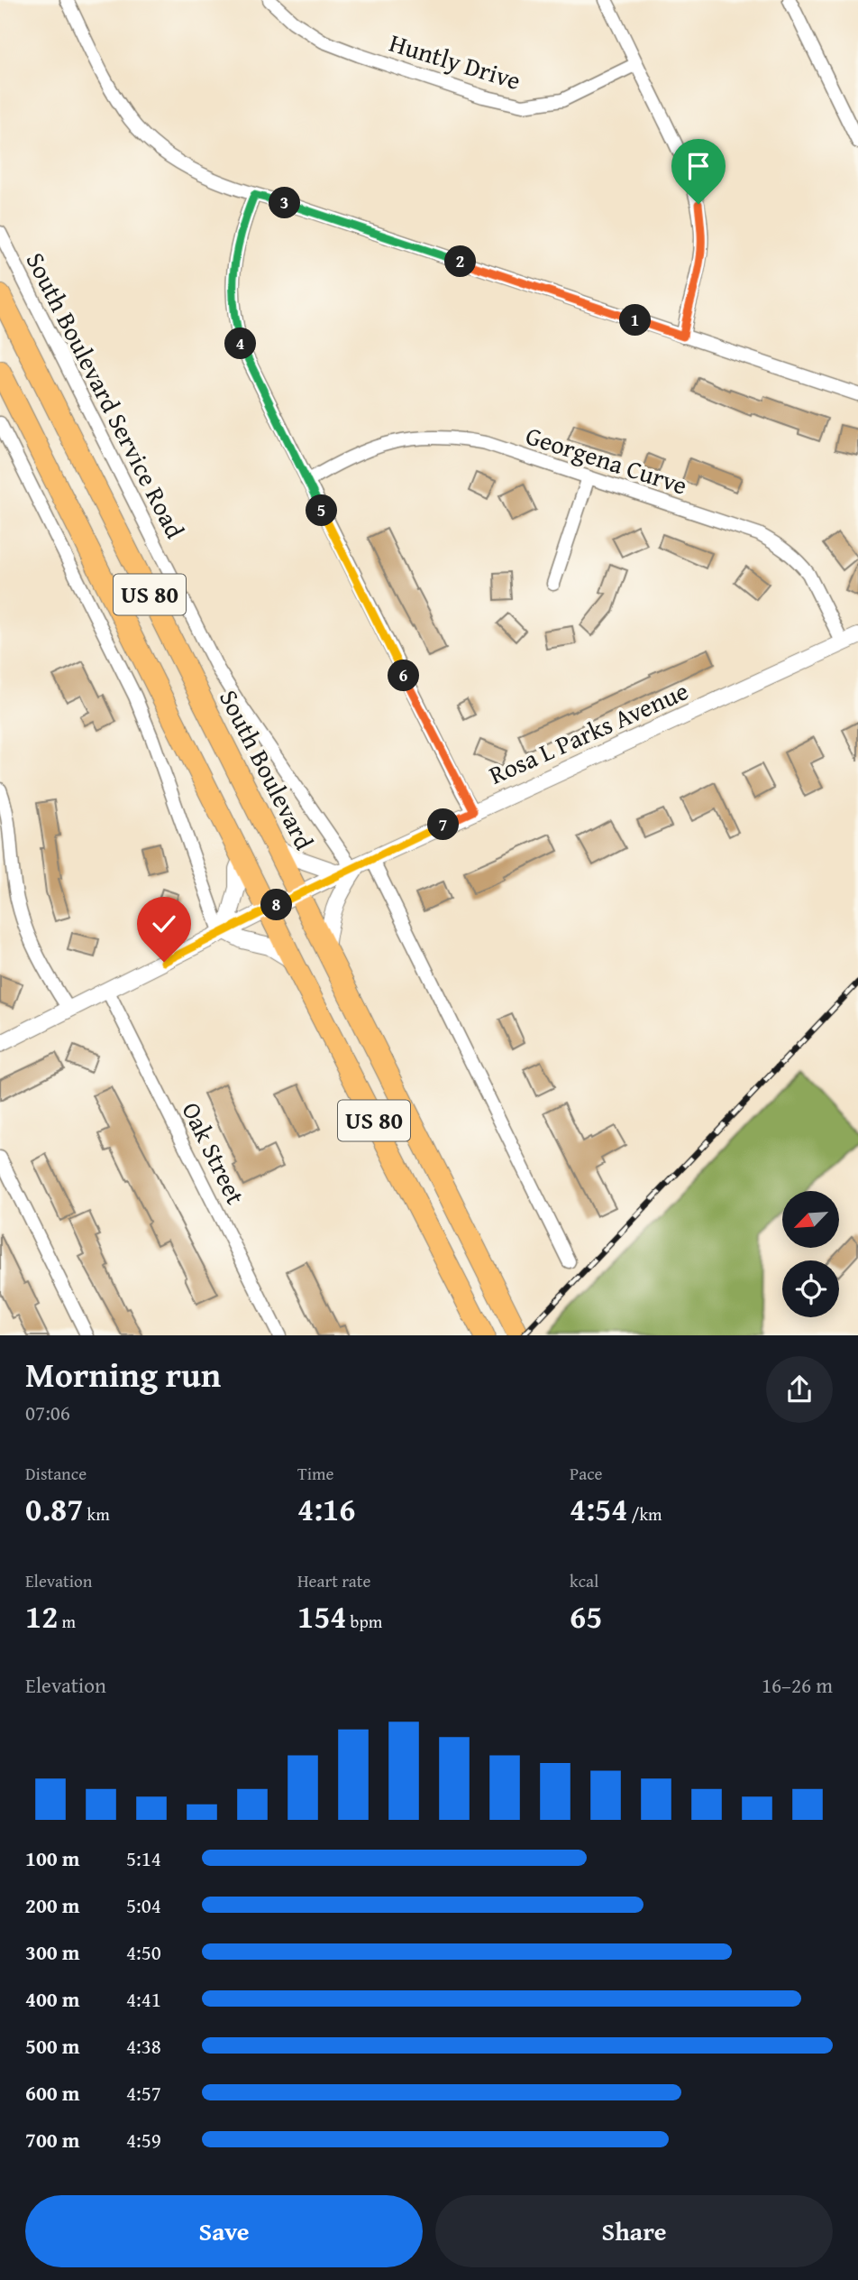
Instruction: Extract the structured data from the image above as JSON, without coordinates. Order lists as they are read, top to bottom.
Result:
{
  "streets": {
    "highway": ["US 80", "South Boulevard"],
    "street": [
      "Huntly Drive",
      "South Boulevard Service Road",
      "Georgena Curve",
      "Rosa L Parks Avenue",
      "Oak Street"
    ]
  },
  "crossings": [
    ["South Boulevard Service Road", "Rosa L Parks Avenue"],
    ["Georgena Curve", "Rosa L Parks Avenue"],
    ["US 80", "Rosa L Parks Avenue"],
    ["Rosa L Parks Avenue", "South Boulevard"],
    ["Rosa L Parks Avenue", "Oak Street"]
  ],
  "north": "bottom left",
  "page": {
    "pins": [
      "3",
      "2",
      "1",
      "4",
      "5",
      "6",
      "7",
      "8"
    ],
    "heading": ["Morning run", "07:06"],
    "stats": [
      ["Distance", "0.87 km"],
      ["Time", "4:16"],
      ["Pace", "4:54 /km"],
      ["Elevation", "12 m"],
      ["Heart rate", "154 bpm"],
      ["kcal", "65"]
    ],
    "chart": ["Elevation", "16–26 m"],
    "list": [
      {
        "name": "100 m",
        "note": "5:14"
      },
      {
        "name": "200 m",
        "note": "5:04"
      },
      {
        "name": "300 m",
        "note": "4:50"
      },
      {
        "name": "400 m",
        "note": "4:41"
      },
      {
        "name": "500 m",
        "note": "4:38"
      },
      {
        "name": "600 m",
        "note": "4:57"
      },
      {
        "name": "700 m",
        "note": "4:59"
      }
    ],
    "buttons": ["Save", "Share"]
  }
}
